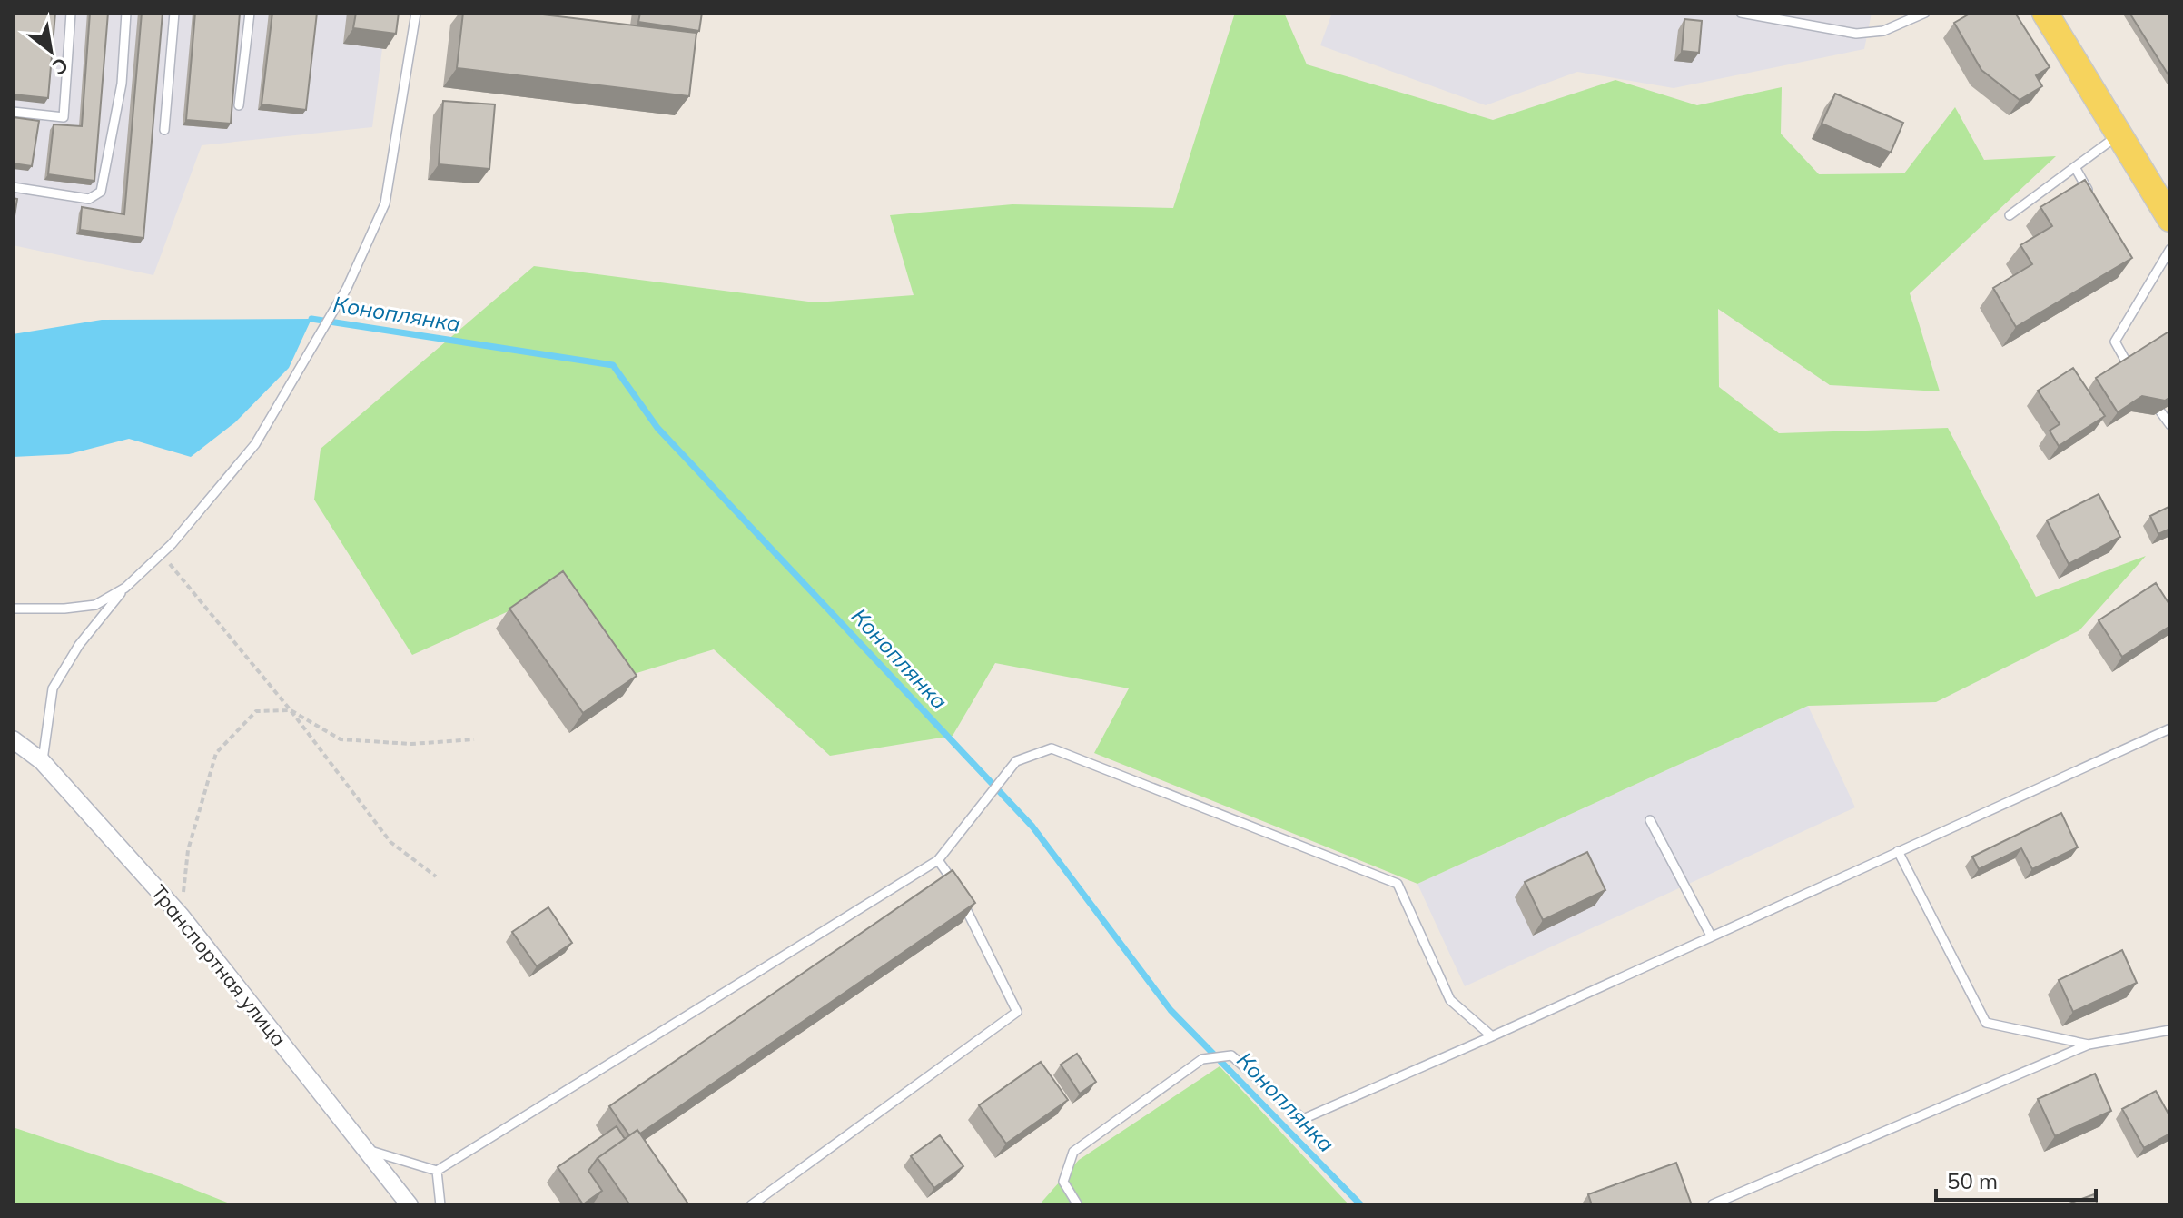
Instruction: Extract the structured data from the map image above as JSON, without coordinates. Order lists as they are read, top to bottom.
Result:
{
  "streets": {
    "street": ["Транспортная улица"]
  },
  "water": ["Коноплянка"],
  "scale_bar": "50 m",
  "north": "bottom right"
}
